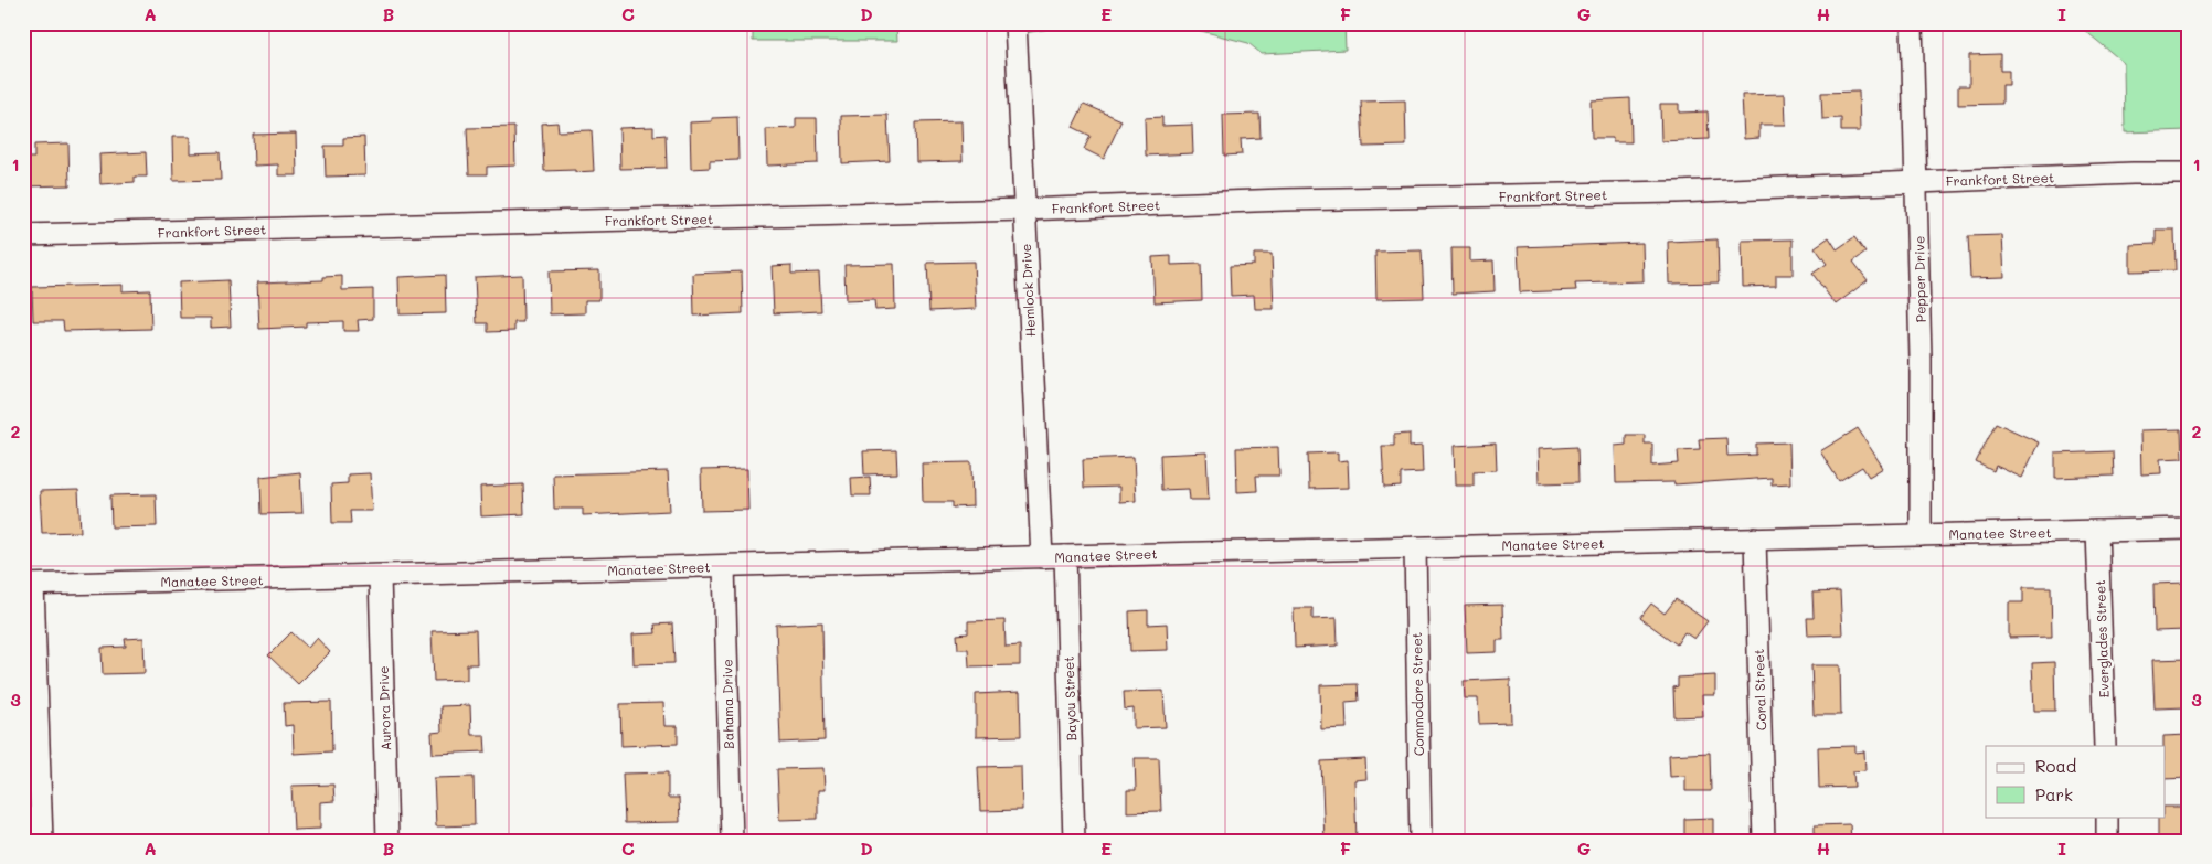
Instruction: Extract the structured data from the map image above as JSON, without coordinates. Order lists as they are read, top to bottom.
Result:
{
  "streets": {
    "street": [
      "Frankfort Street",
      "Pepper Drive",
      "Hemlock Drive",
      "Manatee Street",
      "Everglades Street",
      "Coral Street",
      "Commodore Street",
      "Bayou Street",
      "Bahama Drive",
      "Aurora Drive"
    ]
  },
  "crossings": [
    ["Frankfort Street", "Pepper Drive"],
    ["Frankfort Street", "Hemlock Drive"],
    ["Pepper Drive", "Manatee Street"],
    ["Hemlock Drive", "Manatee Street"],
    ["Manatee Street", "Everglades Street"],
    ["Manatee Street", "Coral Street"],
    ["Manatee Street", "Commodore Street"],
    ["Manatee Street", "Bayou Street"],
    ["Manatee Street", "Bahama Drive"],
    ["Manatee Street", "Aurora Drive"]
  ],
  "legend": ["Road", "Park"],
  "grid": {
    "columns": [
      "A",
      "B",
      "C",
      "D",
      "E",
      "F",
      "G",
      "H",
      "I"
    ],
    "rows": ["1", "2", "3"]
  }
}
